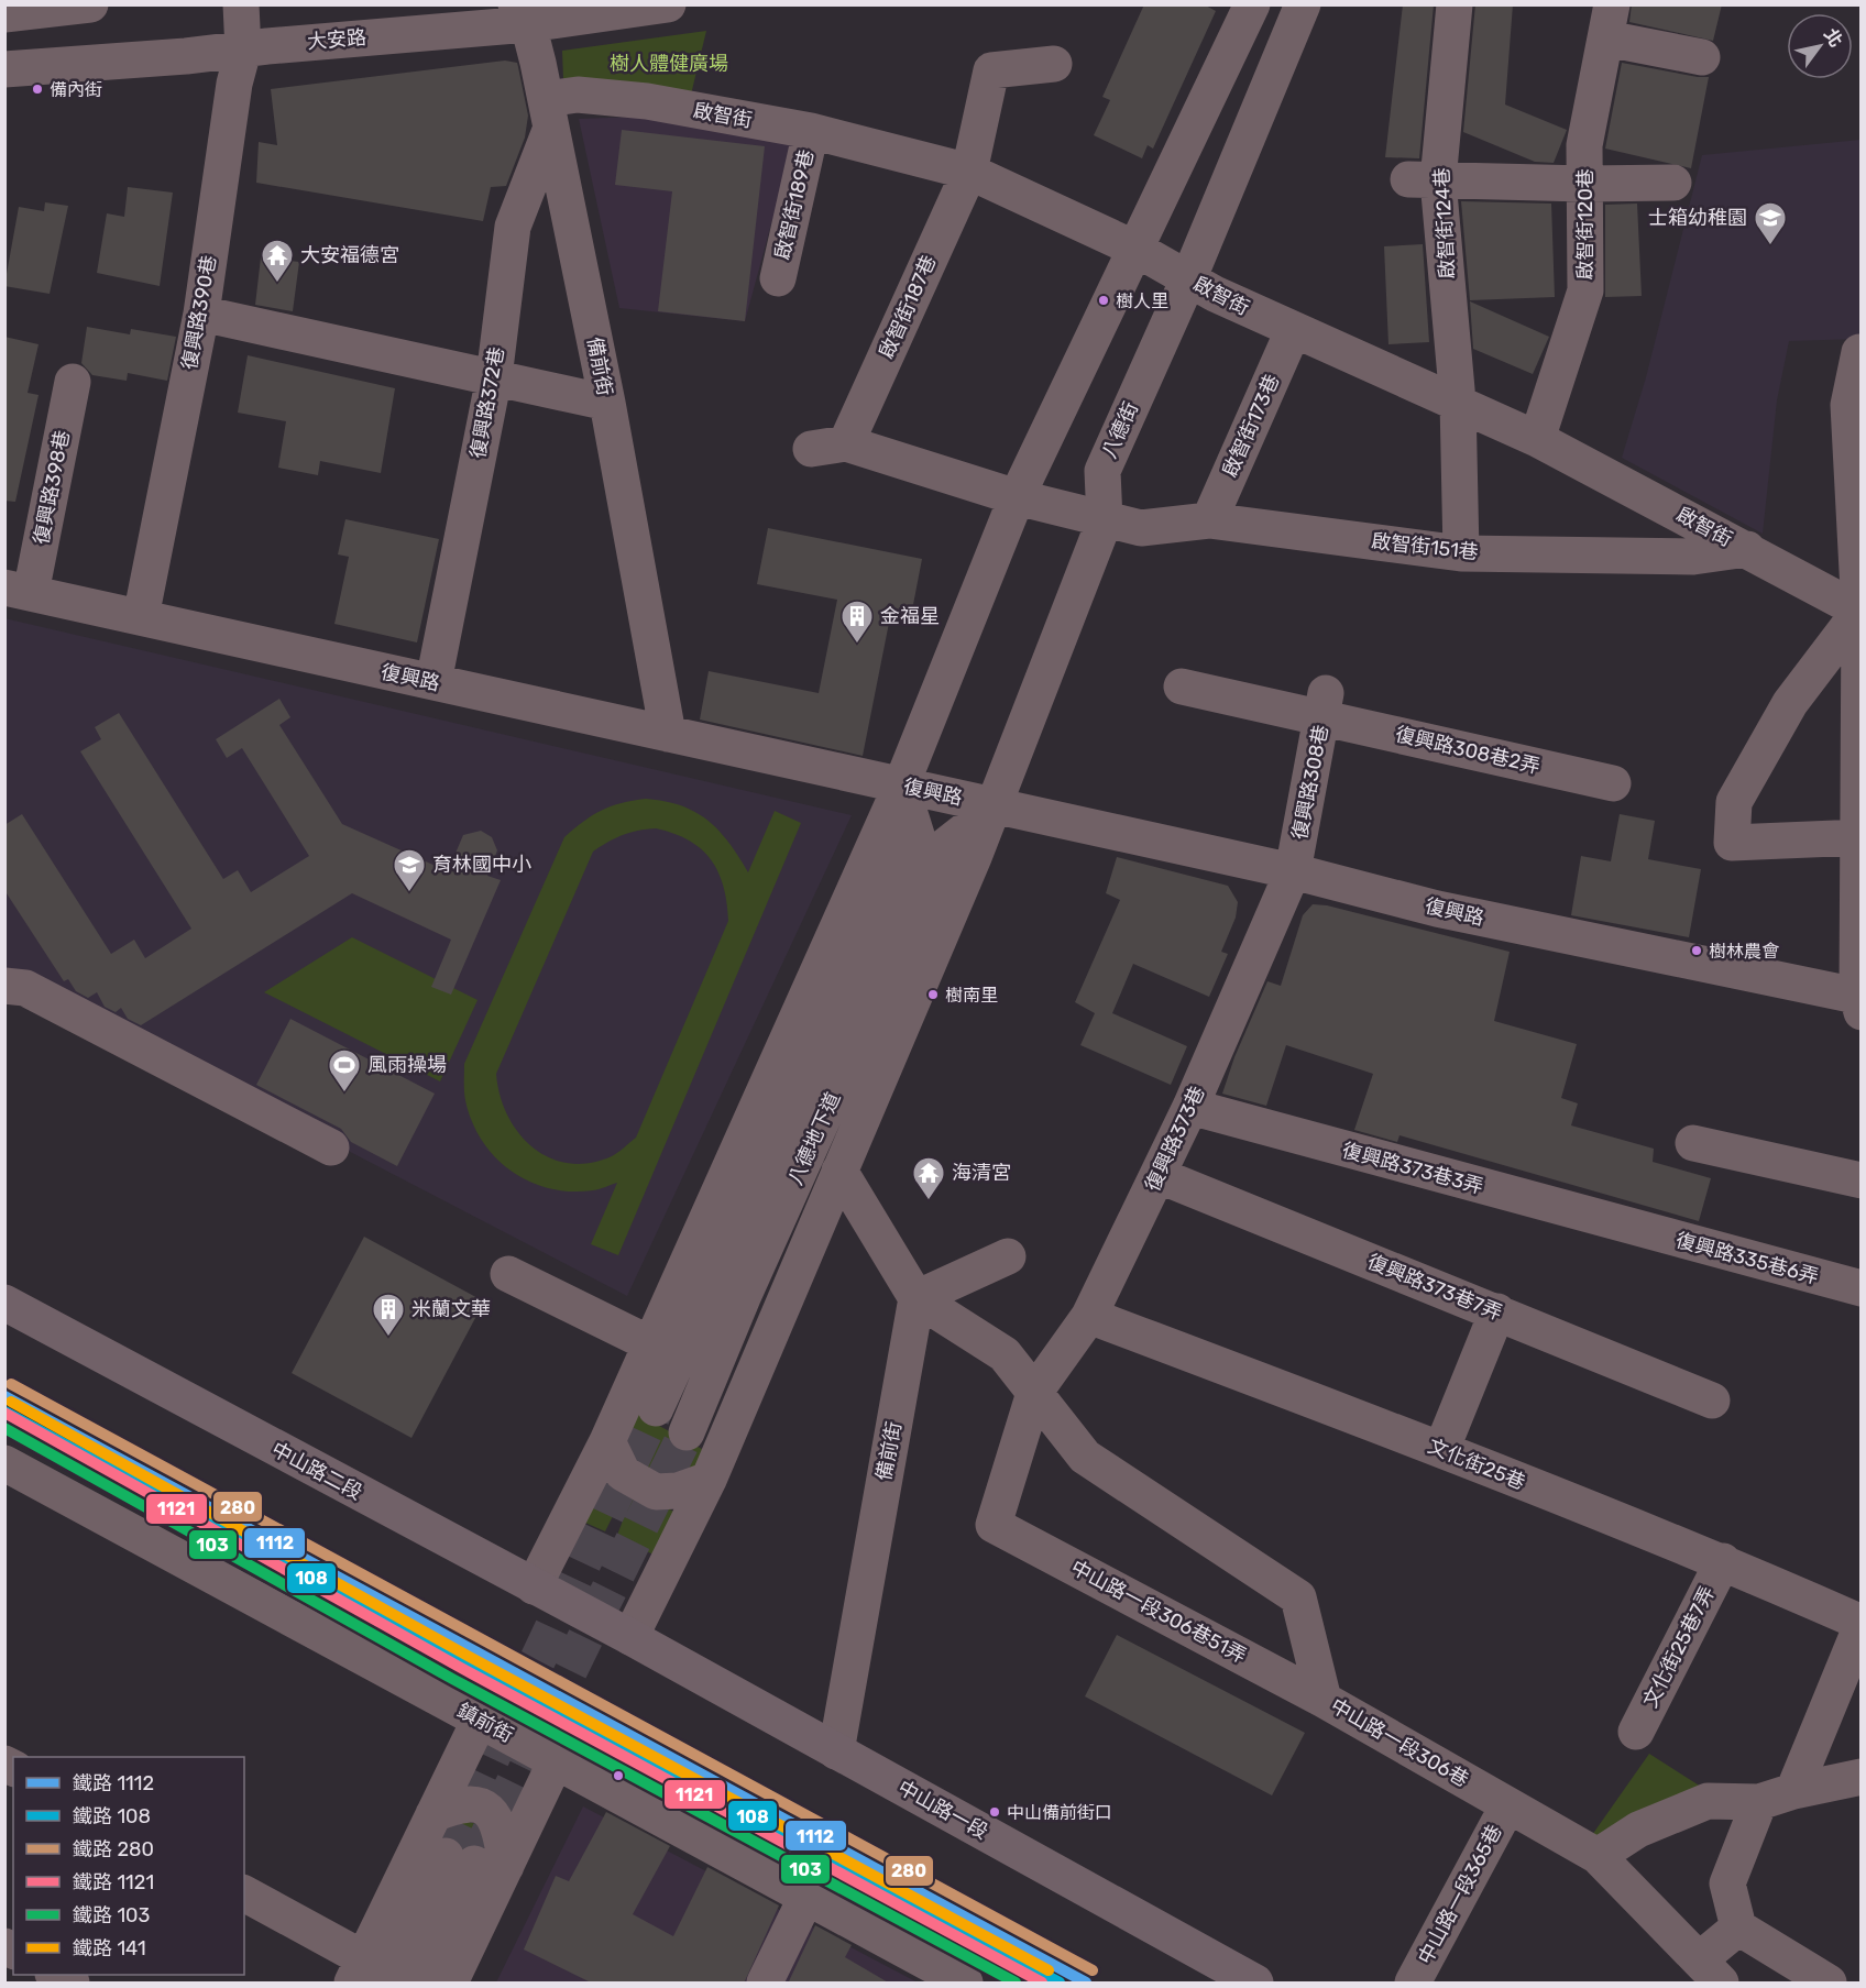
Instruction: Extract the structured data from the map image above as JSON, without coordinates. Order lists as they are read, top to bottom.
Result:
{
  "streets": {
    "main road": ["中山路二段", "中山路一段"],
    "street": [
      "大安路",
      "啟智街",
      "啟智街189巷",
      "啟智街124巷",
      "啟智街120巷",
      "啟智街187巷",
      "復興路390巷",
      "備前街",
      "復興路372巷",
      "啟智街173巷",
      "八德街",
      "復興路398巷",
      "啟智街151巷",
      "復興路",
      "復興路308巷2弄",
      "復興路308巷",
      "八德地下道",
      "復興路373巷",
      "復興路373巷3弄",
      "復興路335巷6弄",
      "復興路373巷7弄",
      "文化街25巷",
      "中山路一段306巷51弄",
      "文化街25巷7弄",
      "鎮前街",
      "中山路一段306巷",
      "中山路一段365巷"
    ]
  },
  "crossings": [
    ["大安路", "復興路390巷"],
    ["大安路", "備前街"],
    ["啟智街", "啟智街189巷"],
    ["啟智街", "啟智街124巷"],
    ["啟智街", "啟智街120巷"],
    ["啟智街", "啟智街187巷"],
    ["啟智街", "備前街"],
    ["啟智街", "復興路372巷"],
    ["啟智街", "啟智街173巷"],
    ["啟智街", "八德街"],
    ["啟智街", "啟智街151巷"],
    ["啟智街124巷", "啟智街151巷"],
    ["啟智街187巷", "啟智街151巷"],
    ["復興路390巷", "復興路"],
    ["備前街", "復興路372巷"],
    ["備前街", "復興路"],
    ["備前街", "中山路一段306巷"],
    ["備前街", "中山路一段"],
    ["復興路372巷", "復興路"],
    ["啟智街173巷", "啟智街151巷"],
    ["八德街", "啟智街151巷"],
    ["八德街", "復興路"],
    ["八德街", "中山路二段"],
    ["八德街", "中山路一段"],
    ["復興路398巷", "復興路"],
    ["復興路", "復興路308巷"],
    ["復興路", "復興路373巷"],
    ["復興路308巷2弄", "復興路308巷"],
    ["復興路308巷", "復興路373巷"],
    ["復興路373巷", "復興路373巷3弄"],
    ["復興路373巷", "復興路373巷7弄"],
    ["復興路373巷", "文化街25巷"],
    ["復興路373巷", "中山路一段306巷51弄"],
    ["復興路373巷", "中山路一段306巷"],
    ["復興路373巷3弄", "復興路335巷6弄"],
    ["文化街25巷", "文化街25巷7弄"],
    ["中山路二段", "中山路一段"],
    ["中山路一段306巷51弄", "中山路一段306巷"],
    ["中山路一段306巷", "中山路一段365巷"]
  ],
  "parks": ["樹人體健廣場"],
  "places": {
    "other": [
      "備內街",
      "樹人里",
      "樹林農會",
      "樹南里",
      "中山備前街口"
    ],
    "school or university": ["士箱幼稚園", "育林國中小"],
    "temple": ["大安福德宮", "海清宮"],
    "building": ["金福星", "米蘭文華"],
    "sports": ["風雨操場"]
  },
  "lines": [
    "rail line 280",
    "rail line 1112",
    "rail line 141",
    "rail line 108",
    "rail line 1121",
    "rail line 103"
  ],
  "legend": [
    "鐵路 1112",
    "鐵路 108",
    "鐵路 280",
    "鐵路 1121",
    "鐵路 103",
    "鐵路 141"
  ],
  "north": "top right"
}
